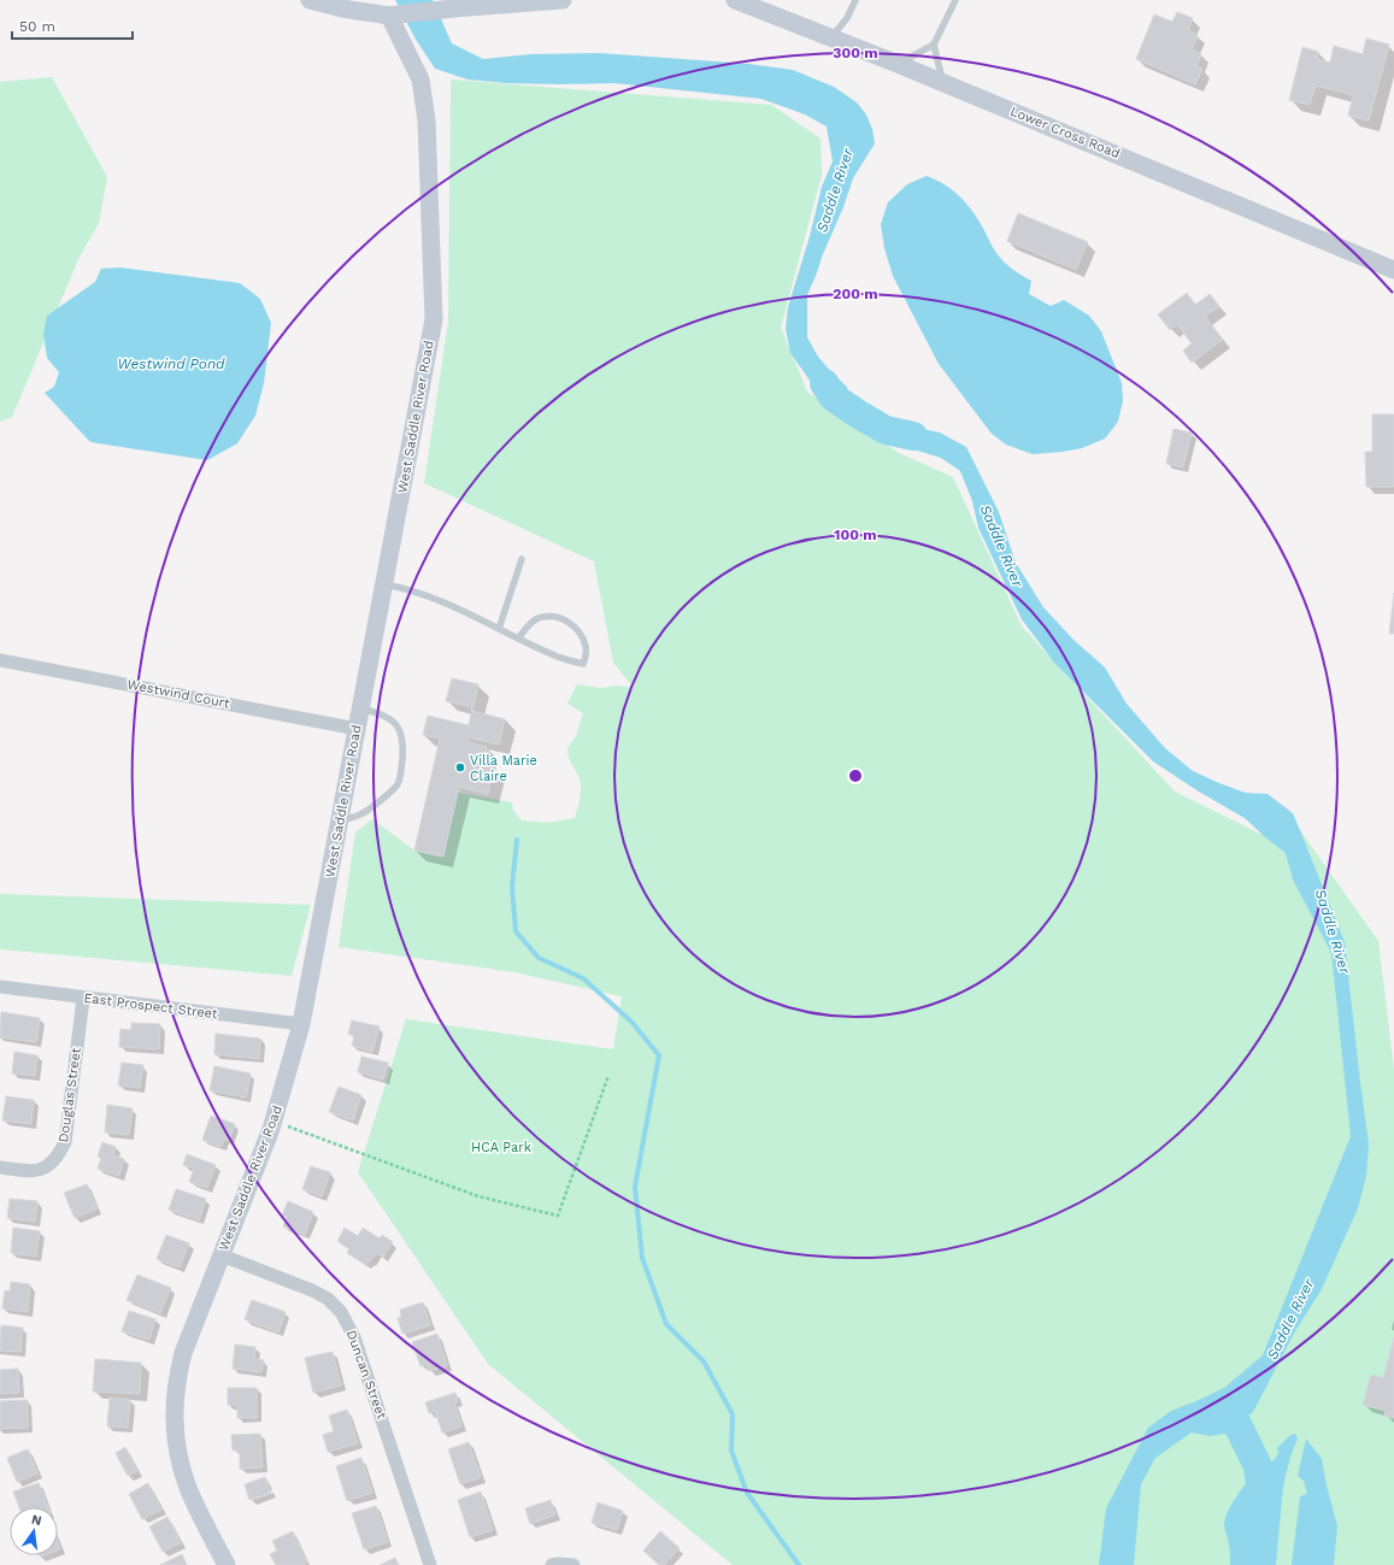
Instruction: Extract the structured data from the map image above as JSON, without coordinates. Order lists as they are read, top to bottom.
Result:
{
  "streets": {
    "street": [
      "Lower Cross Road",
      "West Saddle River Road",
      "Westwind Court",
      "East Prospect Street",
      "Douglas Street",
      "Duncan Street"
    ]
  },
  "crossings": [
    ["West Saddle River Road", "Westwind Court"],
    ["West Saddle River Road", "East Prospect Street"],
    ["West Saddle River Road", "Duncan Street"],
    ["East Prospect Street", "Douglas Street"]
  ],
  "water": ["Saddle River", "Westwind Pond"],
  "parks": ["HCA Park"],
  "places": ["Villa Marie Claire"],
  "scale_bar": "50 m",
  "north": "top",
  "rings": ["300 m", "200 m", "100 m"]
}
